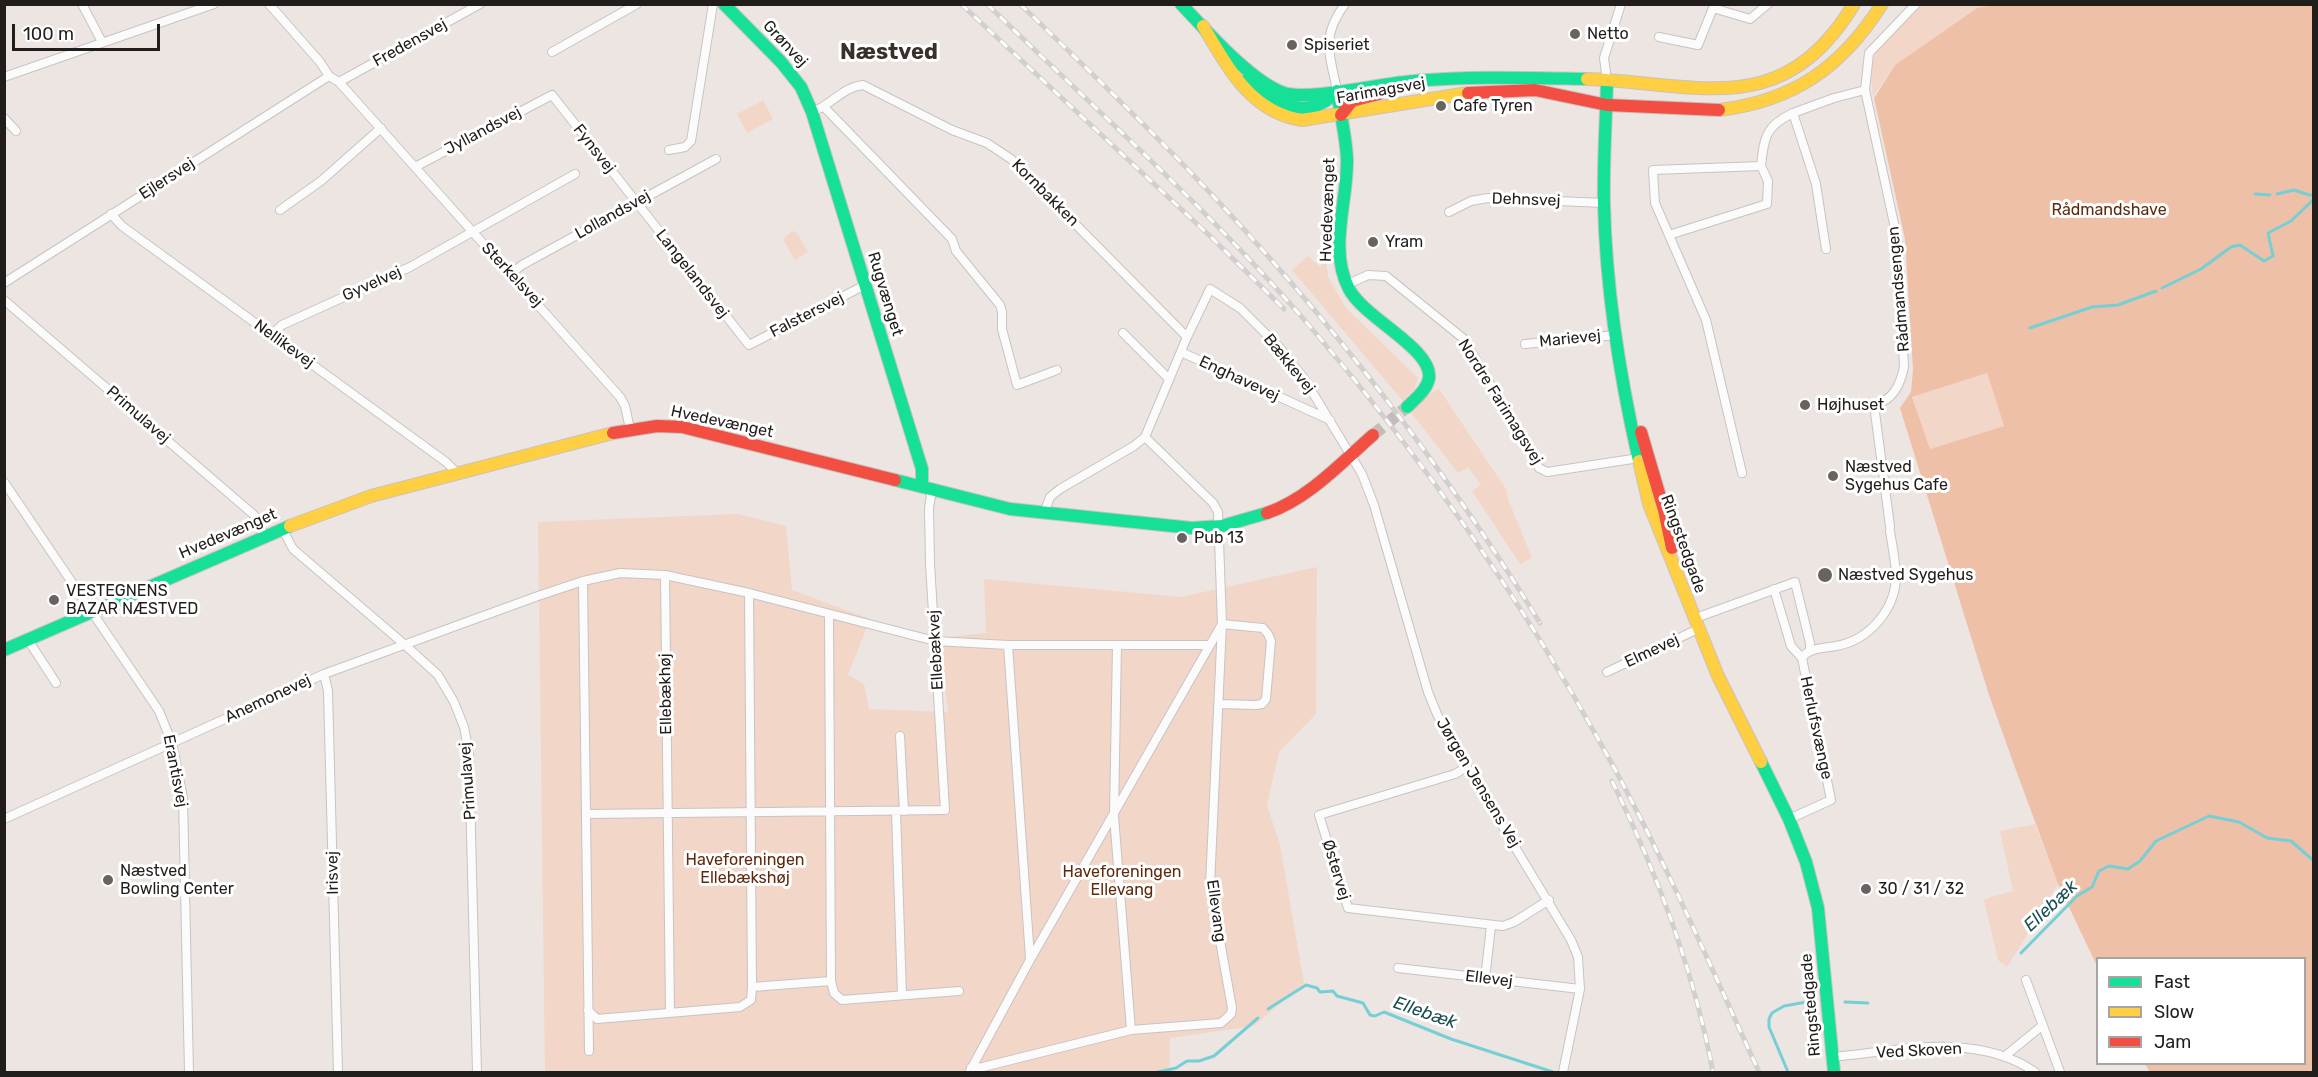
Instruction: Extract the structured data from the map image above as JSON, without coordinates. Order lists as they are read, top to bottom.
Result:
{
  "streets": {
    "street": [
      "Fredensvej",
      "Grønvej",
      "Farimagsvej",
      "Jyllandsvej",
      "Fynsvej",
      "Ejlersvej",
      "Kornbakken",
      "Dehnsvej",
      "Hvedevænget",
      "Lollandsvej",
      "Langelandsvej",
      "Sterkelsvej",
      "Gyvelvej",
      "Rådmandsengen",
      "Rugvænget",
      "Falstersvej",
      "Marievej",
      "Nellikevej",
      "Bækkevej",
      "Enghavevej",
      "Nordre Farimagsvej",
      "Primulavej",
      "Ringstedgade",
      "Ellebækvej",
      "Elmevej",
      "Ellebækhøj",
      "Anemonevej",
      "Herlufsvænge",
      "Erantisvej",
      "Jørgen Jensens Vej",
      "Østervej",
      "Irisvej",
      "Ellevang",
      "Ellevej",
      "Ved Skoven"
    ]
  },
  "crossings": [
    ["Fredensvej", "Sterkelsvej"],
    ["Grønvej", "Kornbakken"],
    ["Grønvej", "Rugvænget"],
    ["Farimagsvej", "Hvedevænget"],
    ["Farimagsvej", "Ringstedgade"],
    ["Jyllandsvej", "Fynsvej"],
    ["Jyllandsvej", "Sterkelsvej"],
    ["Fynsvej", "Lollandsvej"],
    ["Fynsvej", "Langelandsvej"],
    ["Ejlersvej", "Sterkelsvej"],
    ["Ejlersvej", "Nellikevej"],
    ["Kornbakken", "Rugvænget"],
    ["Kornbakken", "Bækkevej"],
    ["Dehnsvej", "Ringstedgade"],
    ["Hvedevænget", "Sterkelsvej"],
    ["Hvedevænget", "Rugvænget"],
    ["Hvedevænget", "Nellikevej"],
    ["Hvedevænget", "Bækkevej"],
    ["Hvedevænget", "Nordre Farimagsvej"],
    ["Hvedevænget", "Primulavej"],
    ["Hvedevænget", "Ellebækvej"],
    ["Hvedevænget", "Erantisvej"],
    ["Hvedevænget", "Jørgen Jensens Vej"],
    ["Hvedevænget", "Ellevang"],
    ["Lollandsvej", "Langelandsvej"],
    ["Lollandsvej", "Sterkelsvej"],
    ["Langelandsvej", "Falstersvej"],
    ["Sterkelsvej", "Gyvelvej"],
    ["Gyvelvej", "Nellikevej"],
    ["Rådmandsengen", "Herlufsvænge"],
    ["Rugvænget", "Falstersvej"],
    ["Rugvænget", "Ellebækvej"],
    ["Marievej", "Ringstedgade"],
    ["Bækkevej", "Enghavevej"],
    ["Bækkevej", "Jørgen Jensens Vej"],
    ["Nordre Farimagsvej", "Ringstedgade"],
    ["Primulavej", "Anemonevej"],
    ["Ringstedgade", "Elmevej"],
    ["Ringstedgade", "Herlufsvænge"],
    ["Ringstedgade", "Ved Skoven"],
    ["Anemonevej", "Erantisvej"],
    ["Anemonevej", "Irisvej"],
    ["Jørgen Jensens Vej", "Østervej"],
    ["Jørgen Jensens Vej", "Ellevej"]
  ],
  "districts": ["Næstved"],
  "water": ["Ellebæk"],
  "parks": ["Rådmandshave", "Haveforeningen Ellebækshøj", "Haveforeningen Ellevang"],
  "places": [
    "Netto",
    "Spiseriet",
    "Cafe Tyren",
    "Yram",
    "Højhuset",
    "Næstved Sygehus Cafe",
    "Pub 13",
    "Næstved Sygehus",
    "VESTEGNENS BAZAR NÆSTVED",
    "Næstved Bowling Center",
    "30 / 31 / 32"
  ],
  "legend": ["Fast", "Slow", "Jam"],
  "scale_bar": "100 m"
}
